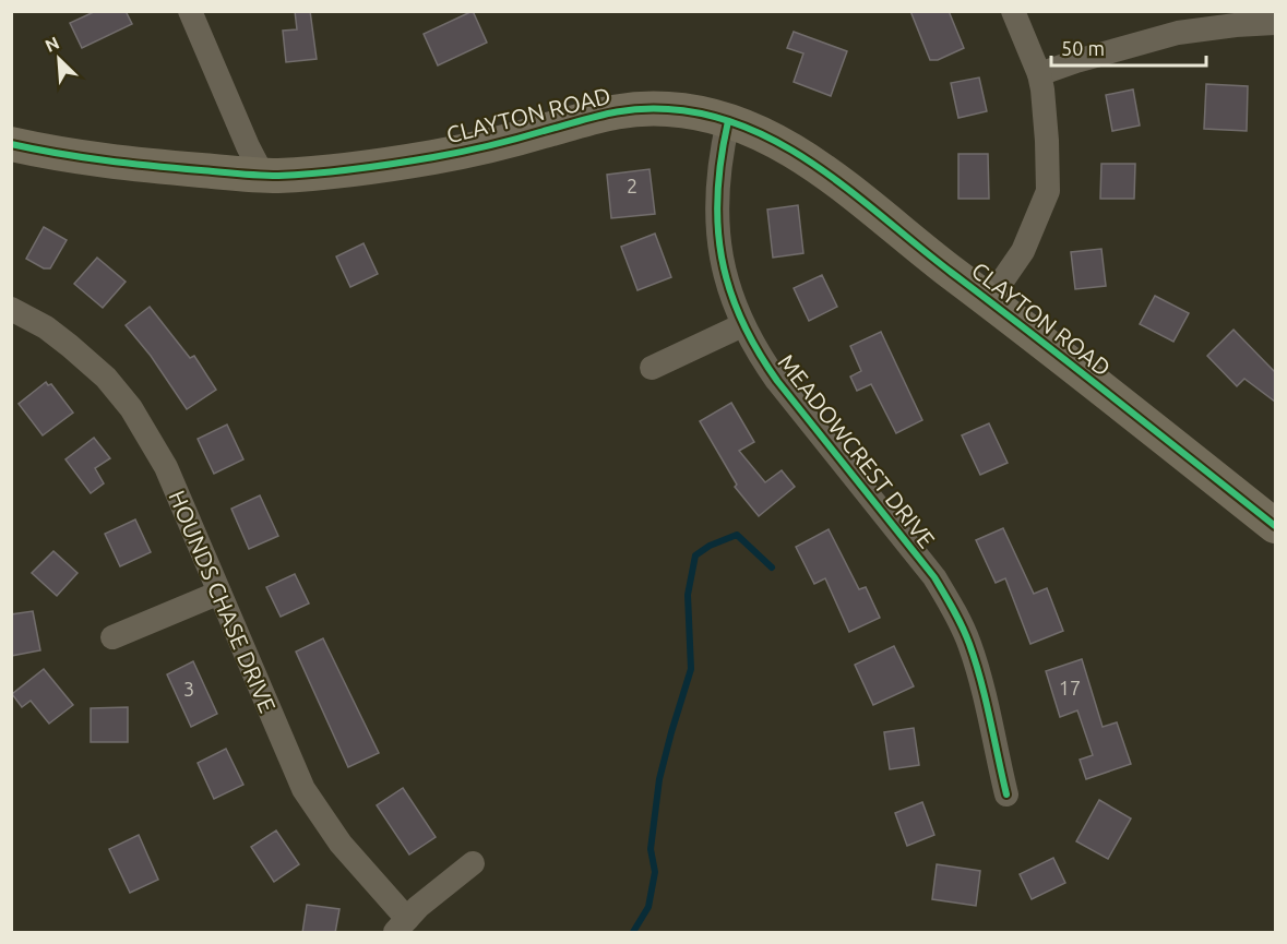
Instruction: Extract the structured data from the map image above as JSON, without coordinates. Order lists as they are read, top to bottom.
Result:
{
  "streets": {
    "street": ["CLAYTON ROAD", "MEADOWCREST DRIVE", "HOUNDS CHASE DRIVE"]
  },
  "crossings": [
    ["CLAYTON ROAD", "MEADOWCREST DRIVE"]
  ],
  "house_numbers": ["2", "17", "3"],
  "scale_bar": "50 m",
  "north": "top left"
}
